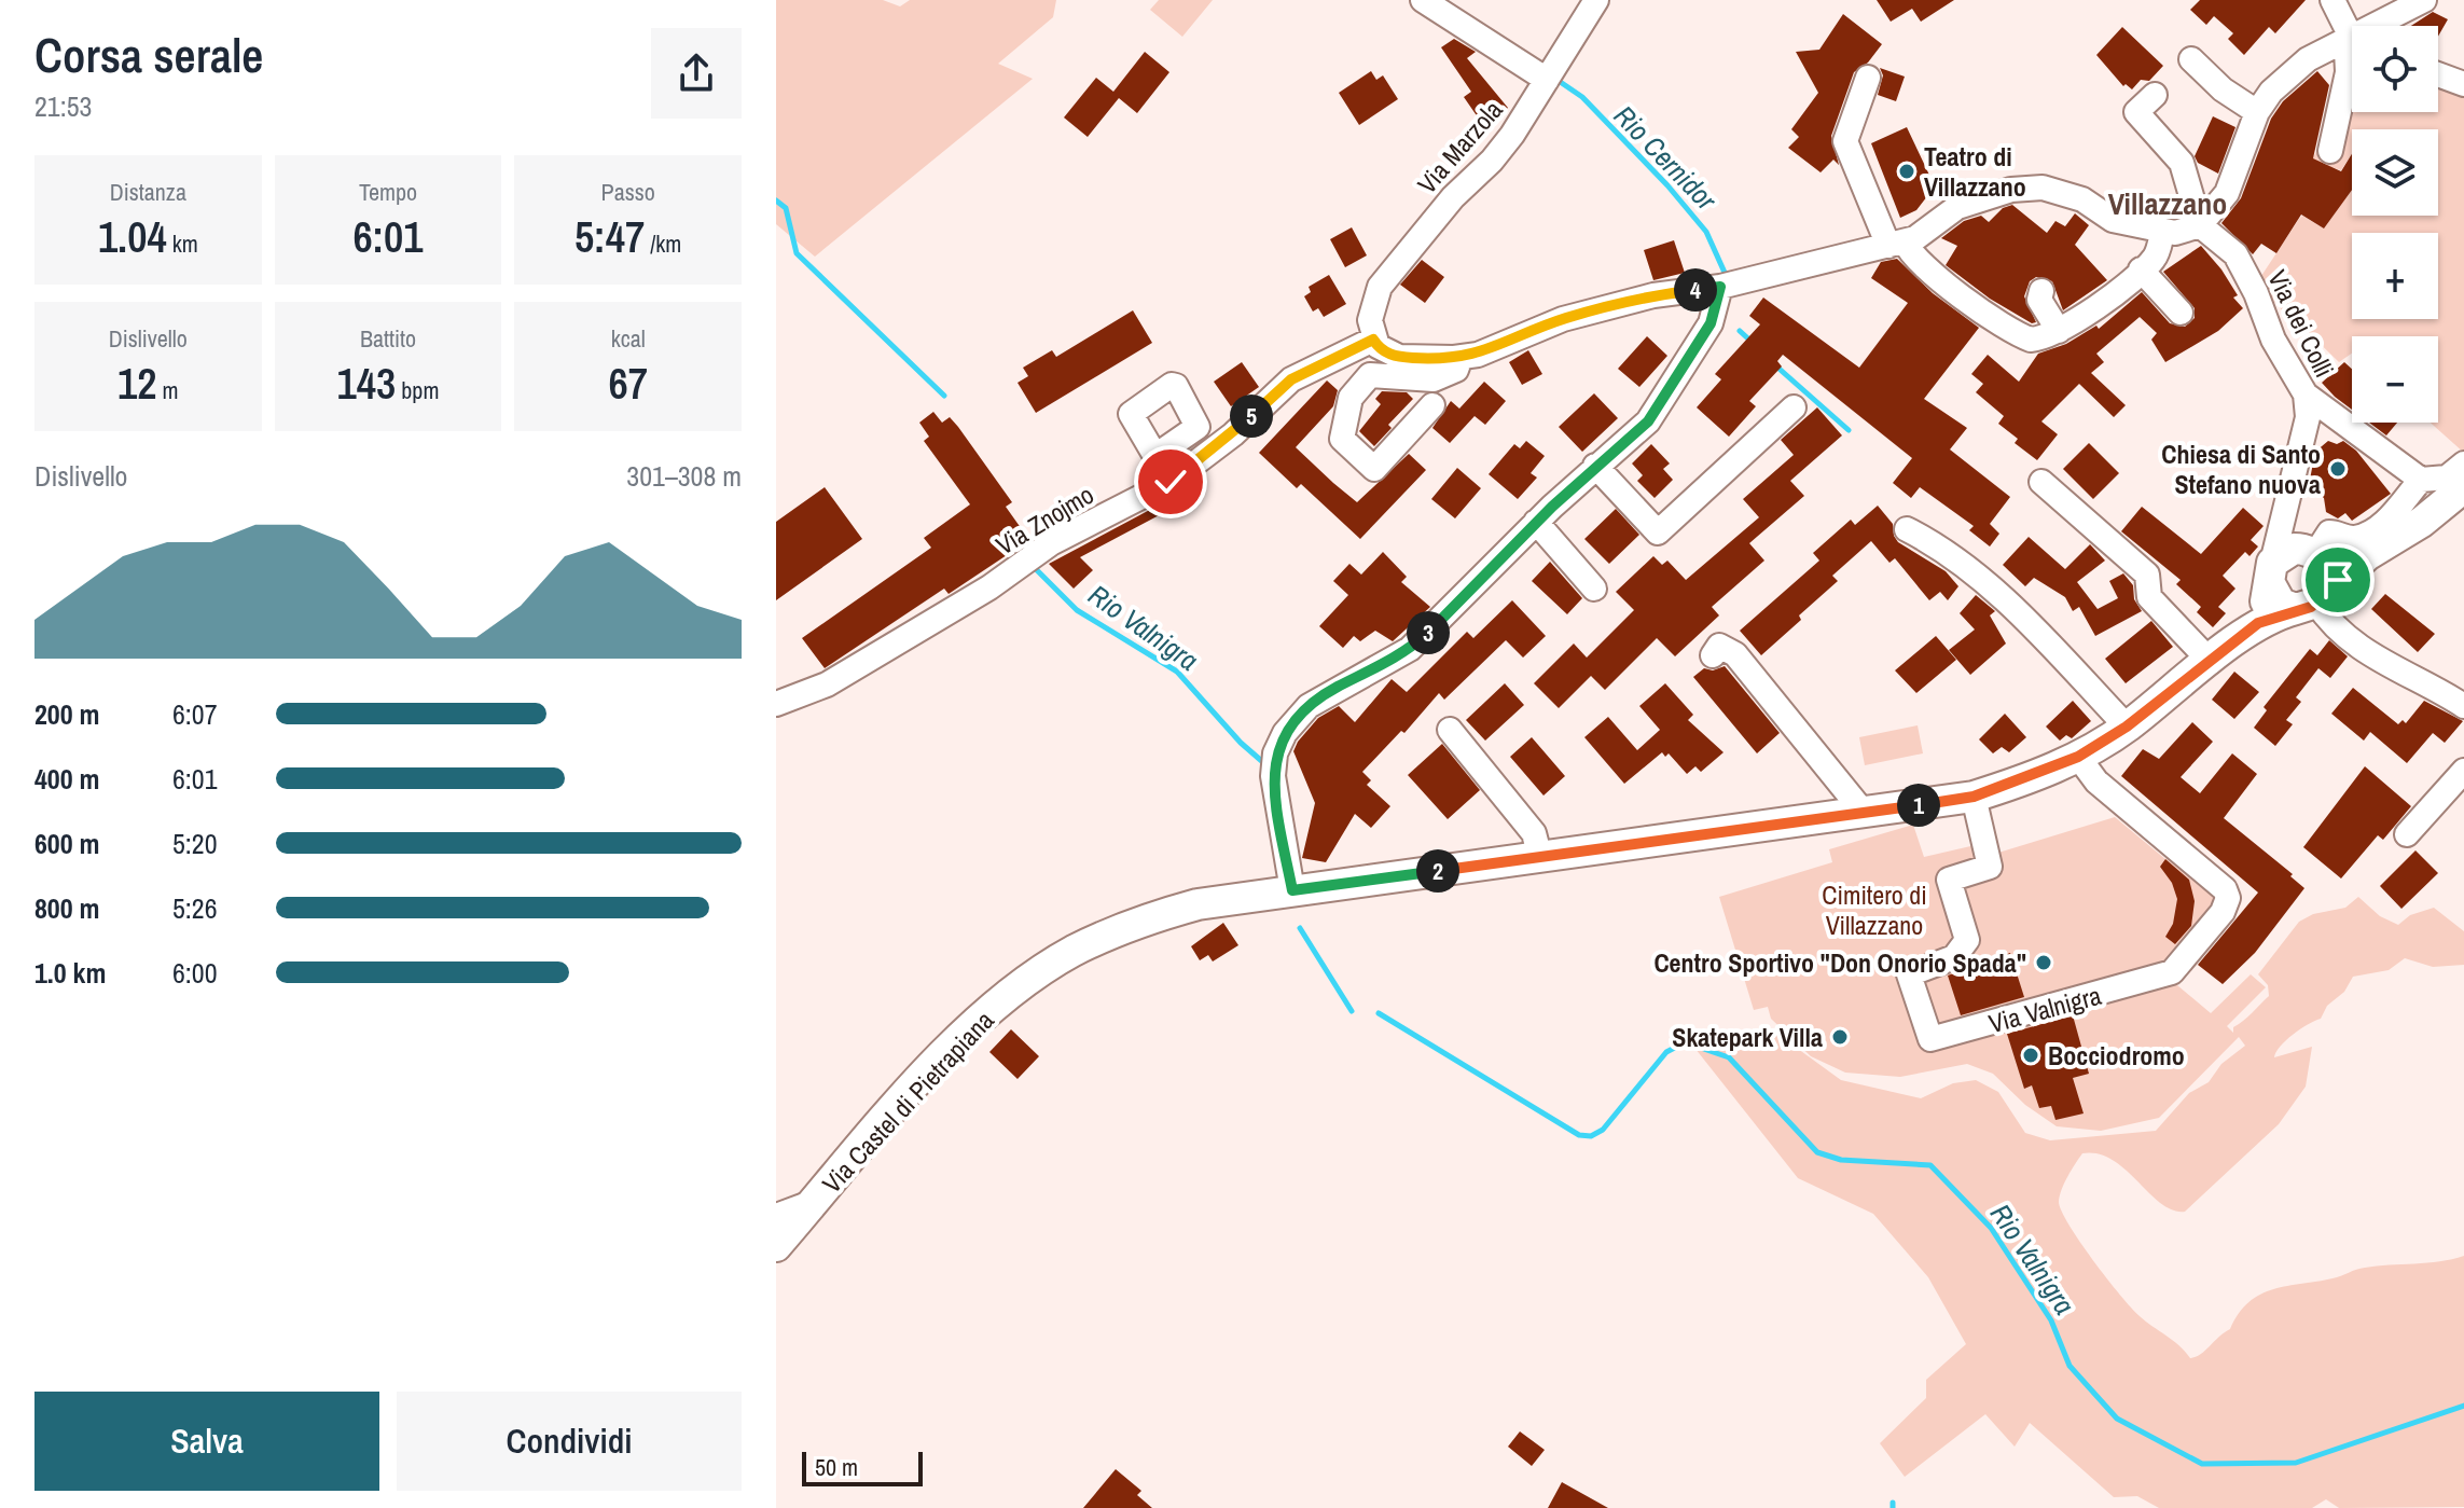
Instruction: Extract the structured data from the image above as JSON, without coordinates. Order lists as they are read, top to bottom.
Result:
{
  "streets": {
    "main road": ["Via Castel di Pietrapiana"],
    "street": [
      "Via Marzola",
      "Via dei Colli",
      "Via Znojmo",
      "Via Valnigra"
    ]
  },
  "crossings": [
    ["Via Marzola", "Via Znojmo"]
  ],
  "districts": ["Villazzano"],
  "water": ["Rio Cernidor", "Rio Valnigra"],
  "parks": ["Cimitero di Villazzano"],
  "places": [
    "Teatro di Villazzano",
    "Chiesa di Santo Stefano nuova",
    "Centro Sportivo \"Don Onorio Spada\"",
    "Skatepark Villa",
    "Bocciodromo"
  ],
  "scale_bar": "50 m",
  "page": {
    "heading": ["Corsa serale", "21:53"],
    "map_buttons": ["+", "−"],
    "stats": [
      ["Distanza", "1.04 km"],
      ["Tempo", "6:01"],
      ["Passo", "5:47 /km"],
      ["Dislivello", "12 m"],
      ["Battito", "143 bpm"],
      ["kcal", "67"]
    ],
    "pins": [
      "4",
      "5",
      "3",
      "1",
      "2"
    ],
    "chart": ["Dislivello", "301–308 m"],
    "list": [
      {
        "name": "200 m",
        "note": "6:07"
      },
      {
        "name": "400 m",
        "note": "6:01"
      },
      {
        "name": "600 m",
        "note": "5:20"
      },
      {
        "name": "800 m",
        "note": "5:26"
      },
      {
        "name": "1.0 km",
        "note": "6:00"
      }
    ],
    "buttons": ["Salva", "Condividi"],
    "scale": "50 m"
  }
}
